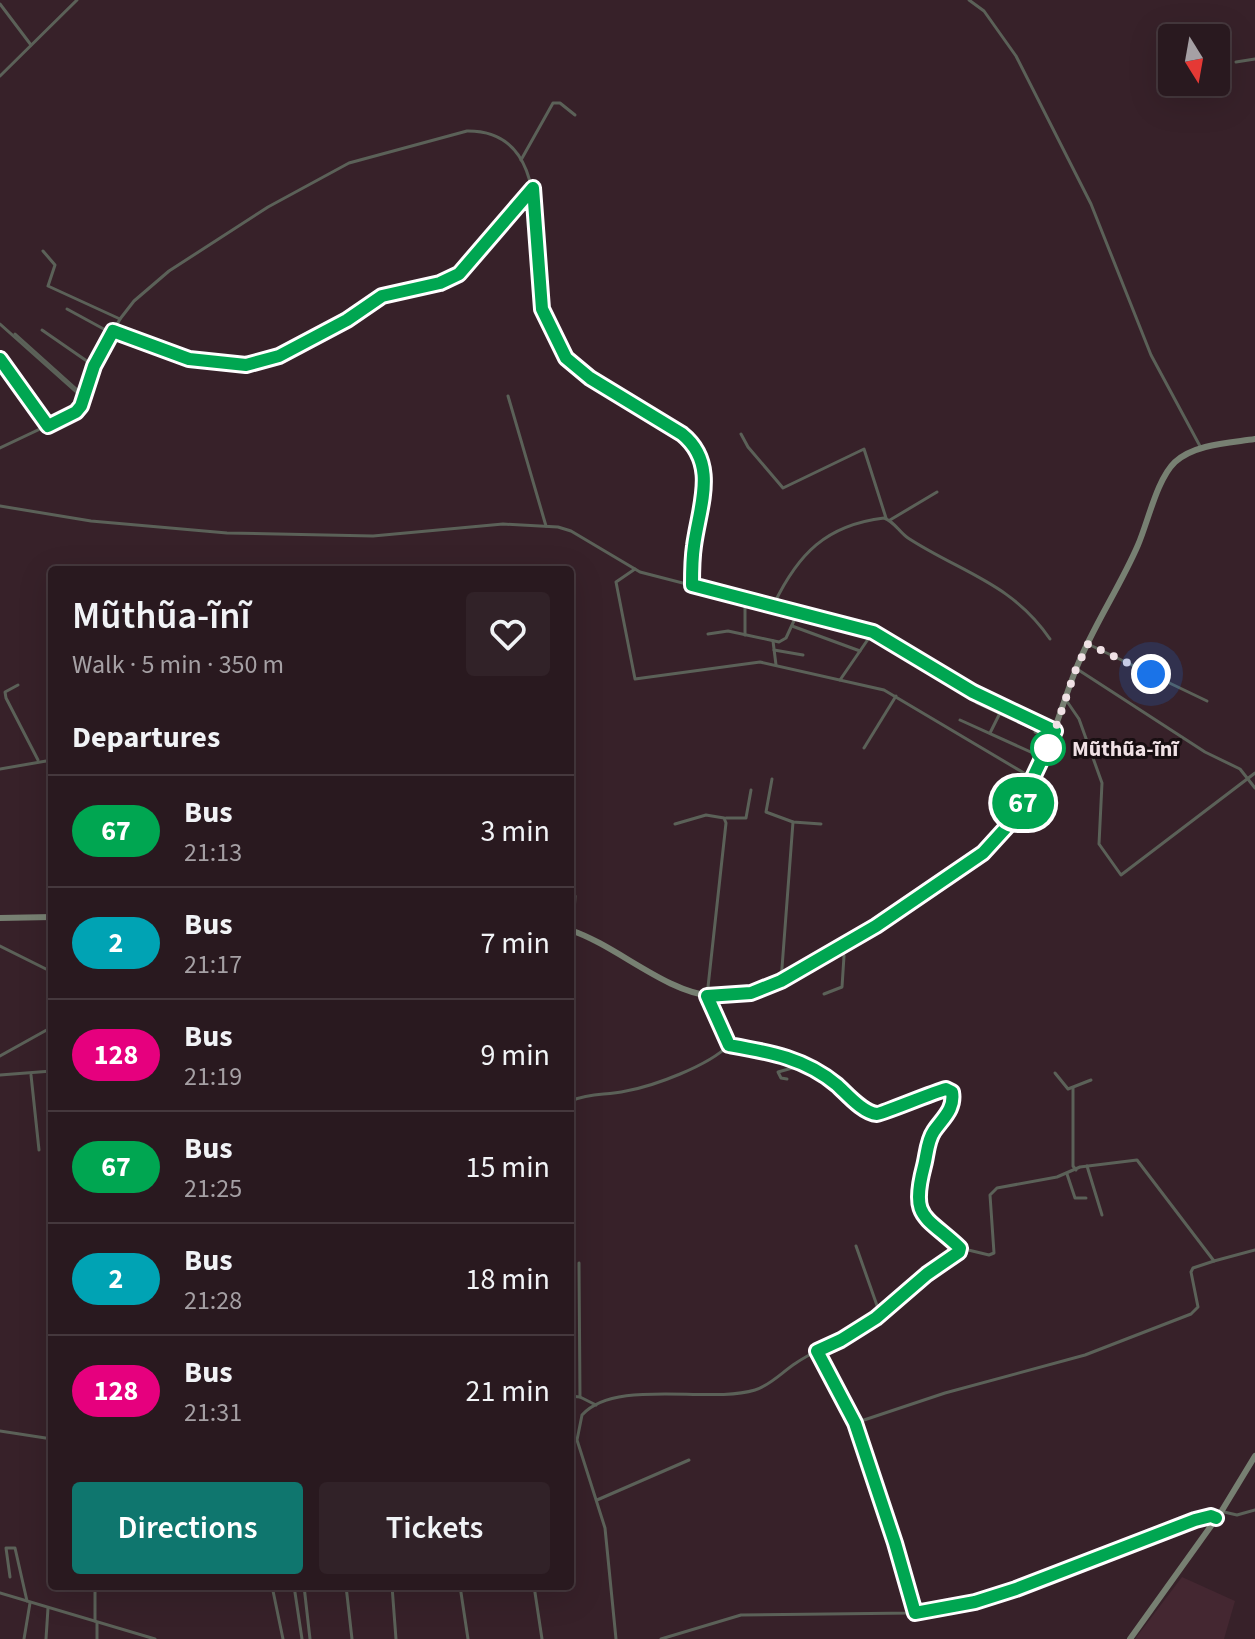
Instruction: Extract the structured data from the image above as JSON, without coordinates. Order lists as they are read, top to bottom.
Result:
{
  "places": ["Mũthũa-ĩnĩ"],
  "lines": ["bus line 67"],
  "north": "bottom",
  "page": {
    "on_map": "67",
    "heading": [
      ["Mũthũa-ĩnĩ", "Walk · 5 min · 350 m"],
      "Departures"
    ],
    "list": [
      {
        "mark": "67",
        "name": "Bus",
        "note": "21:13",
        "value": "3 min"
      },
      {
        "mark": "2",
        "name": "Bus",
        "note": "21:17",
        "value": "7 min"
      },
      {
        "mark": "128",
        "name": "Bus",
        "note": "21:19",
        "value": "9 min"
      },
      {
        "mark": "67",
        "name": "Bus",
        "note": "21:25",
        "value": "15 min"
      },
      {
        "mark": "2",
        "name": "Bus",
        "note": "21:28",
        "value": "18 min"
      },
      {
        "mark": "128",
        "name": "Bus",
        "note": "21:31",
        "value": "21 min"
      }
    ],
    "buttons": ["Directions", "Tickets"]
  }
}
